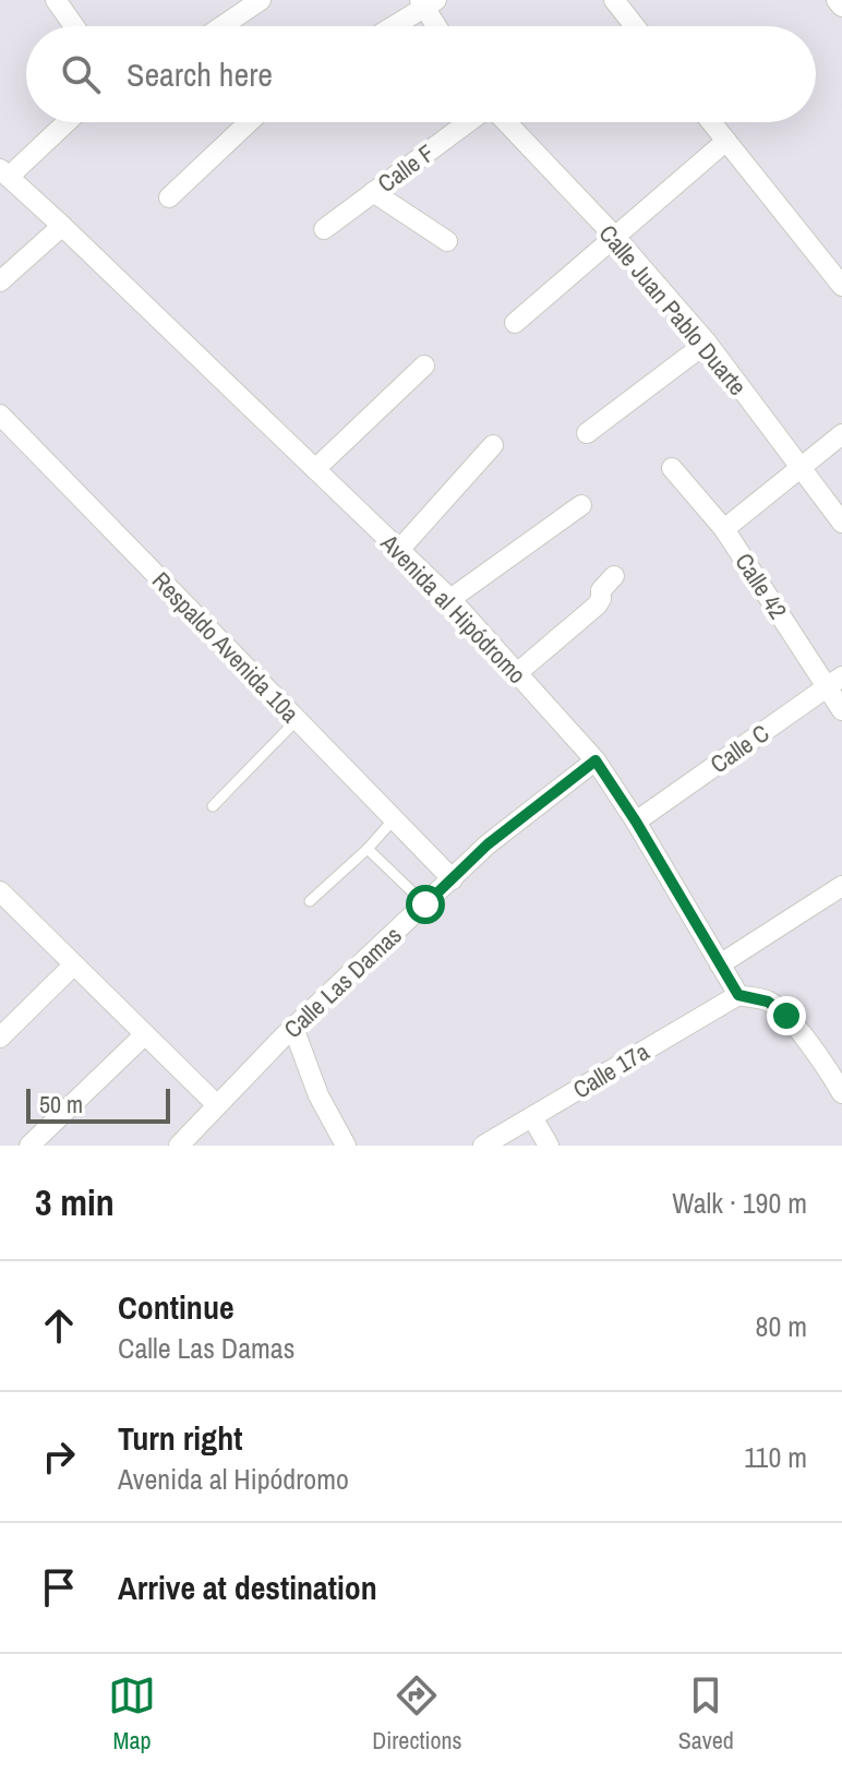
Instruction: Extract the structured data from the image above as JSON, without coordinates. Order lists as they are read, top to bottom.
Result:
{
  "streets": {
    "street": [
      "Calle F",
      "Calle Juan Pablo Duarte",
      "Calle 42",
      "Avenida al Hipódromo",
      "Respaldo Avenida 10a",
      "Calle C",
      "Calle Las Damas",
      "Calle 17a"
    ]
  },
  "crossings": [
    ["Calle 42", "Calle C"],
    ["Avenida al Hipódromo", "Calle C"],
    ["Avenida al Hipódromo", "Calle Las Damas"],
    ["Avenida al Hipódromo", "Calle 17a"],
    ["Respaldo Avenida 10a", "Calle Las Damas"]
  ],
  "scale_bar": "50 m",
  "page": {
    "search": "Search here",
    "scale": "50 m",
    "heading": ["3 min", "Walk · 190 m"],
    "list": [
      ["Continue", "Calle Las Damas", "80 m"],
      ["Turn right", "Avenida al Hipódromo", "110 m"],
      "Arrive at destination"
    ],
    "nav": ["Map", "Directions", "Saved"]
  }
}
